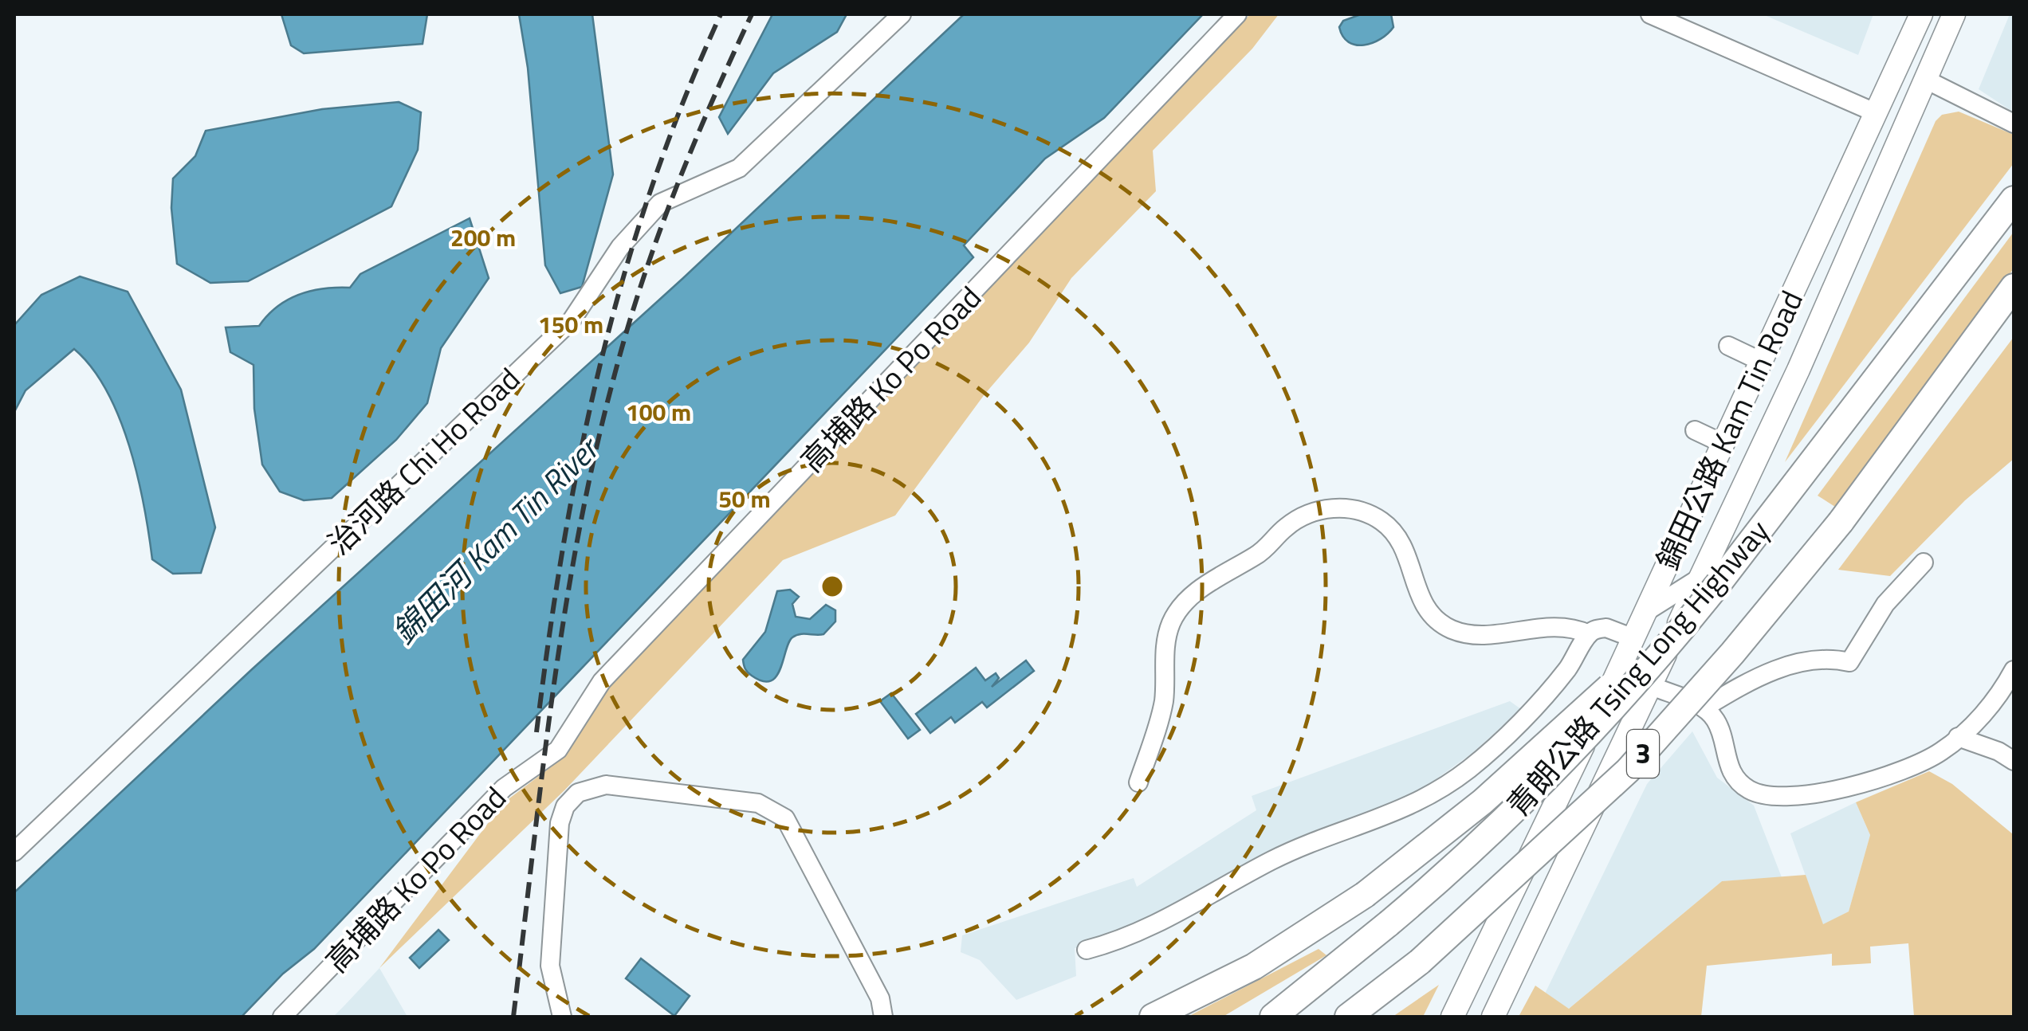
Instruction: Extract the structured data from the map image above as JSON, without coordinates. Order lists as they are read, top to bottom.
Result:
{
  "streets": {
    "highway": ["青朗公路 Tsing Long Highway", "3"],
    "main road": ["錦田公路 Kam Tin Road"],
    "street": ["高埔路 Ko Po Road", "治河路 Chi Ho Road"]
  },
  "crossings": [
    ["錦田公路 Kam Tin Road", "青朗公路 Tsing Long Highway"]
  ],
  "water": ["錦田河 Kam Tin River"],
  "rings": [
    "200 m",
    "150 m",
    "100 m",
    "50 m"
  ]
}
